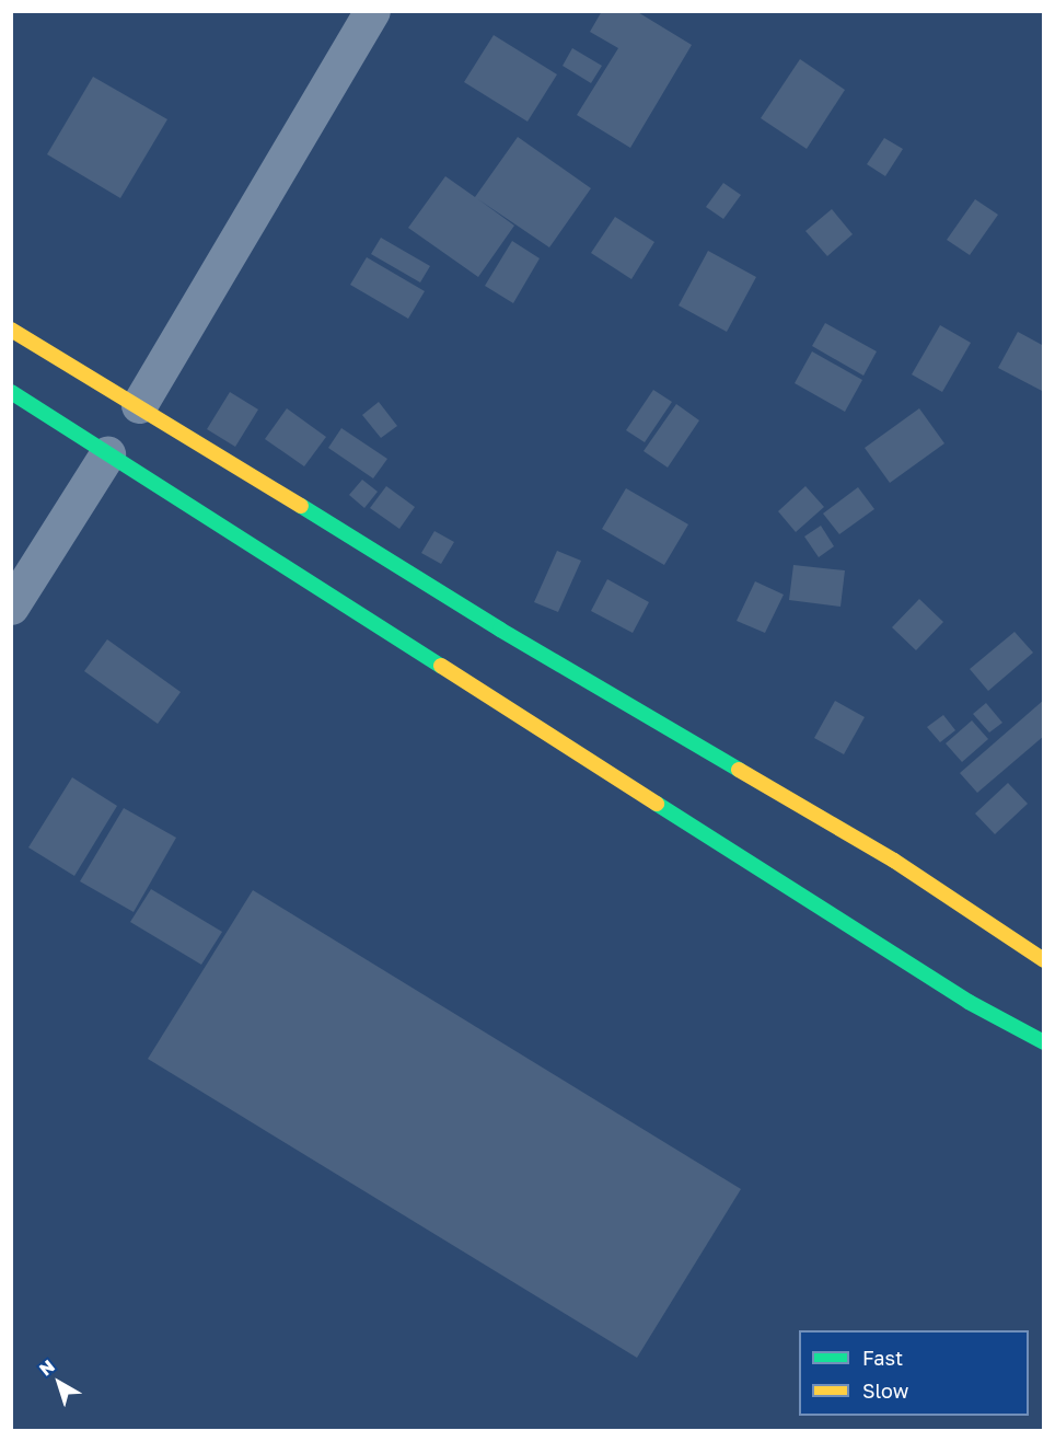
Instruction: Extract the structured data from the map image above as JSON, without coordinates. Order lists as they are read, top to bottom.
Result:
{
  "legend": ["Fast", "Slow"],
  "north": "top left"
}
